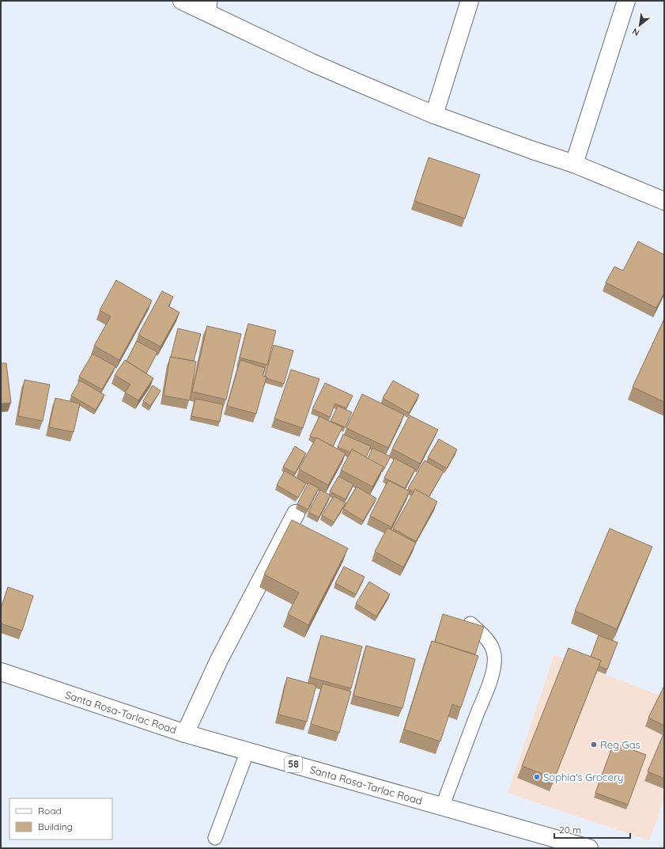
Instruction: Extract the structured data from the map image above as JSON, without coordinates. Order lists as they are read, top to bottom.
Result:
{
  "streets": {
    "main road": ["Santa Rosa-Tarlac Road", "58"]
  },
  "places": ["Reg Gas", "Sophia's Grocery"],
  "legend": ["Road", "Building"],
  "scale_bar": "20 m",
  "north": "bottom left"
}
